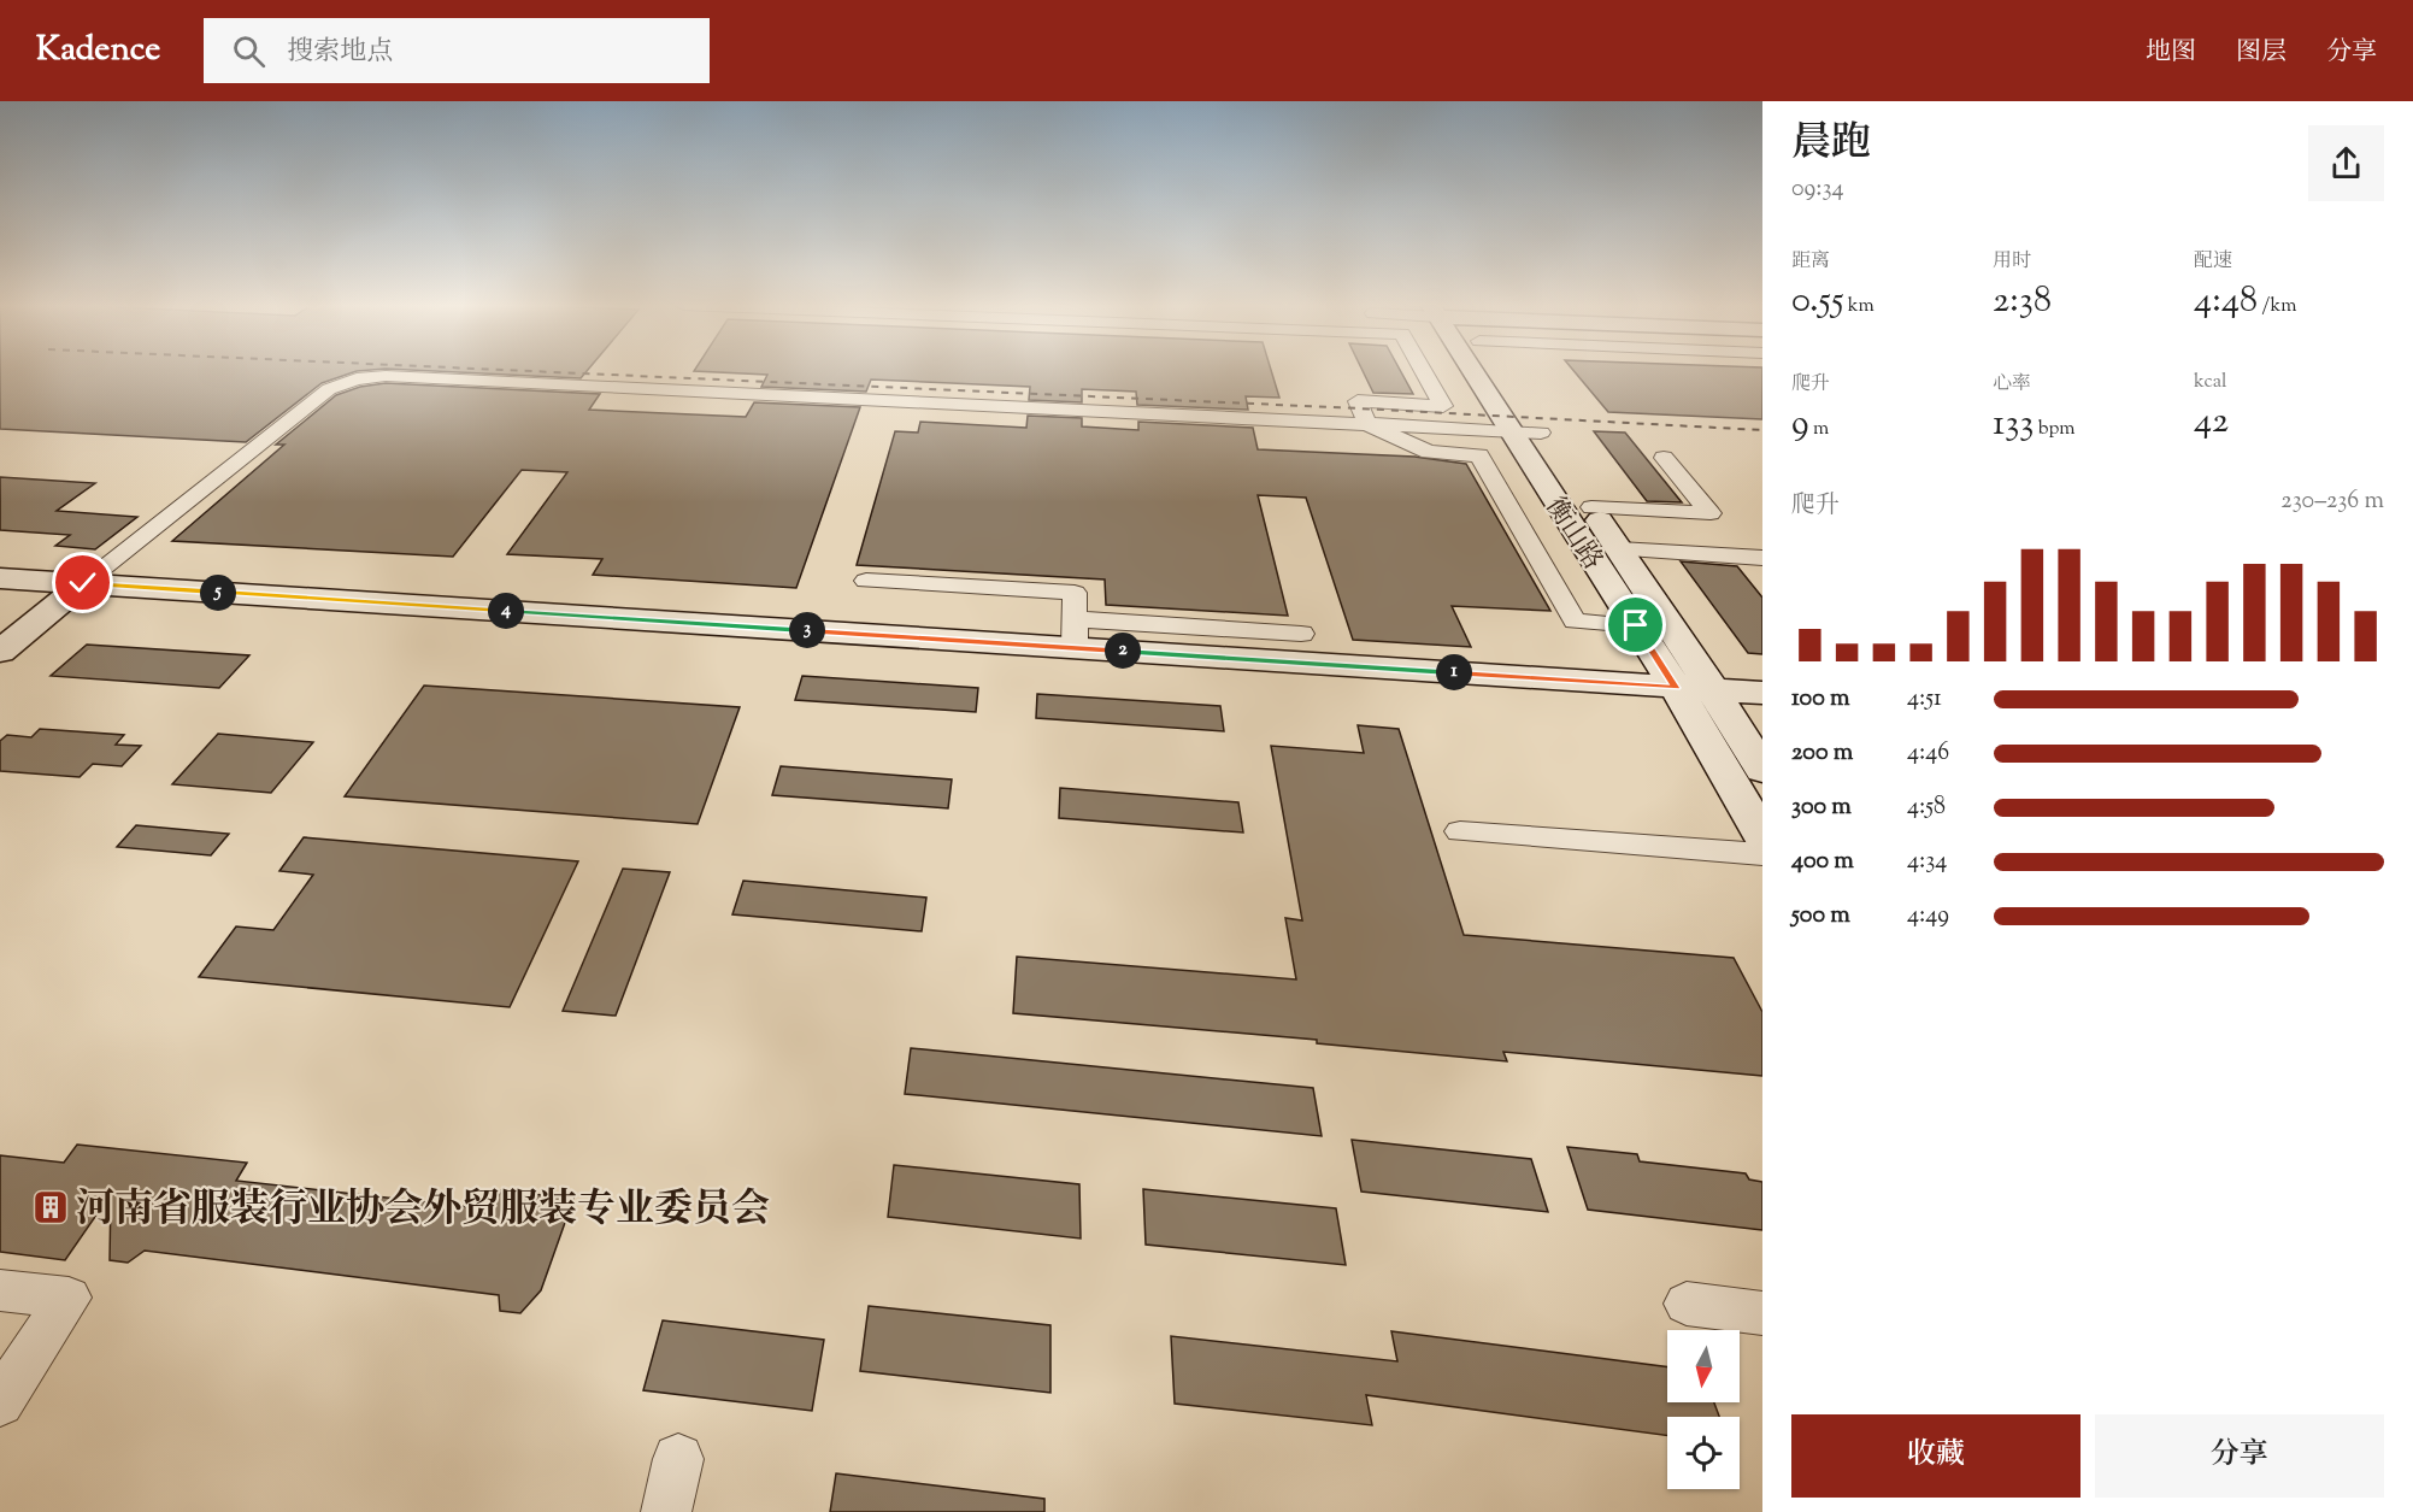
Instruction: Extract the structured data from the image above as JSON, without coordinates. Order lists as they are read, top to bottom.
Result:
{
  "streets": {
    "street": ["衡山路"]
  },
  "places": {
    "building": ["河南省服装行业协会外贸服装专业委员会"]
  },
  "north": "bottom",
  "page": {
    "header": "Kadence",
    "search": "搜索地点",
    "nav": ["地图", "图层", "分享"],
    "heading": ["晨跑", "09:34"],
    "stats": [
      ["距离", "0.55 km"],
      ["用时", "2:38"],
      ["配速", "4:48 /km"],
      ["爬升", "9 m"],
      ["心率", "133 bpm"],
      ["kcal", "42"]
    ],
    "chart": ["爬升", "230–236 m"],
    "pins": [
      "5",
      "4",
      "3",
      "2",
      "1"
    ],
    "list": [
      {
        "name": "100 m",
        "note": "4:51"
      },
      {
        "name": "200 m",
        "note": "4:46"
      },
      {
        "name": "300 m",
        "note": "4:58"
      },
      {
        "name": "400 m",
        "note": "4:34"
      },
      {
        "name": "500 m",
        "note": "4:49"
      }
    ],
    "buttons": ["收藏", "分享"]
  }
}
